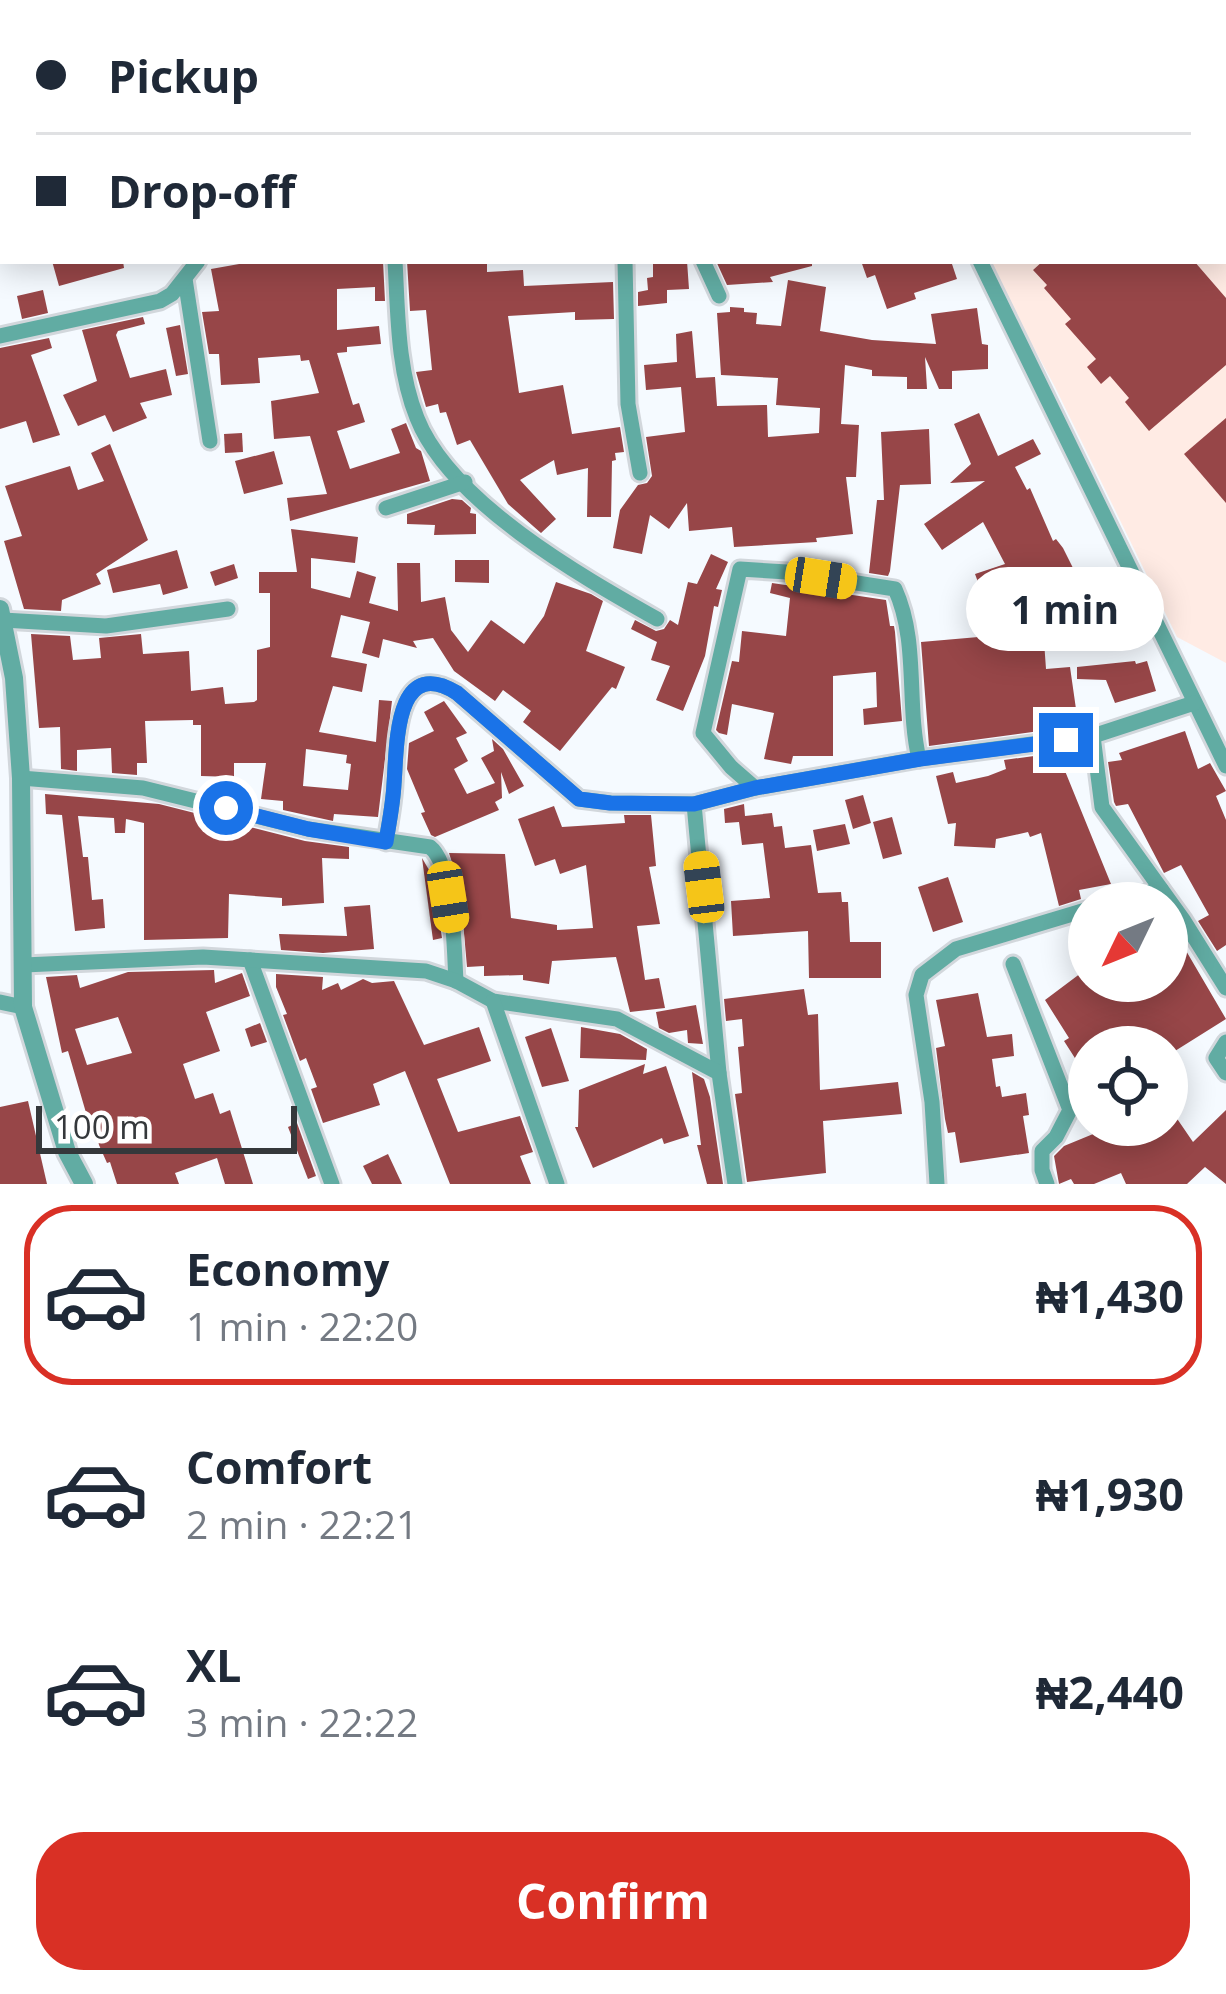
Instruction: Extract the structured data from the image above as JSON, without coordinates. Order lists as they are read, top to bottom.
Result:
{
  "scale_bar": "100 m",
  "north": "bottom left",
  "page": {
    "banner": ["Pickup", "Drop-off"],
    "bubble": "1 min",
    "scale": "100 m",
    "list": [
      {
        "name": "Economy",
        "note": "1 min · 22:20",
        "value": "₦1,430"
      },
      {
        "name": "Comfort",
        "note": "2 min · 22:21",
        "value": "₦1,930"
      },
      {
        "name": "XL",
        "note": "3 min · 22:22",
        "value": "₦2,440"
      }
    ],
    "buttons": "Confirm"
  }
}
